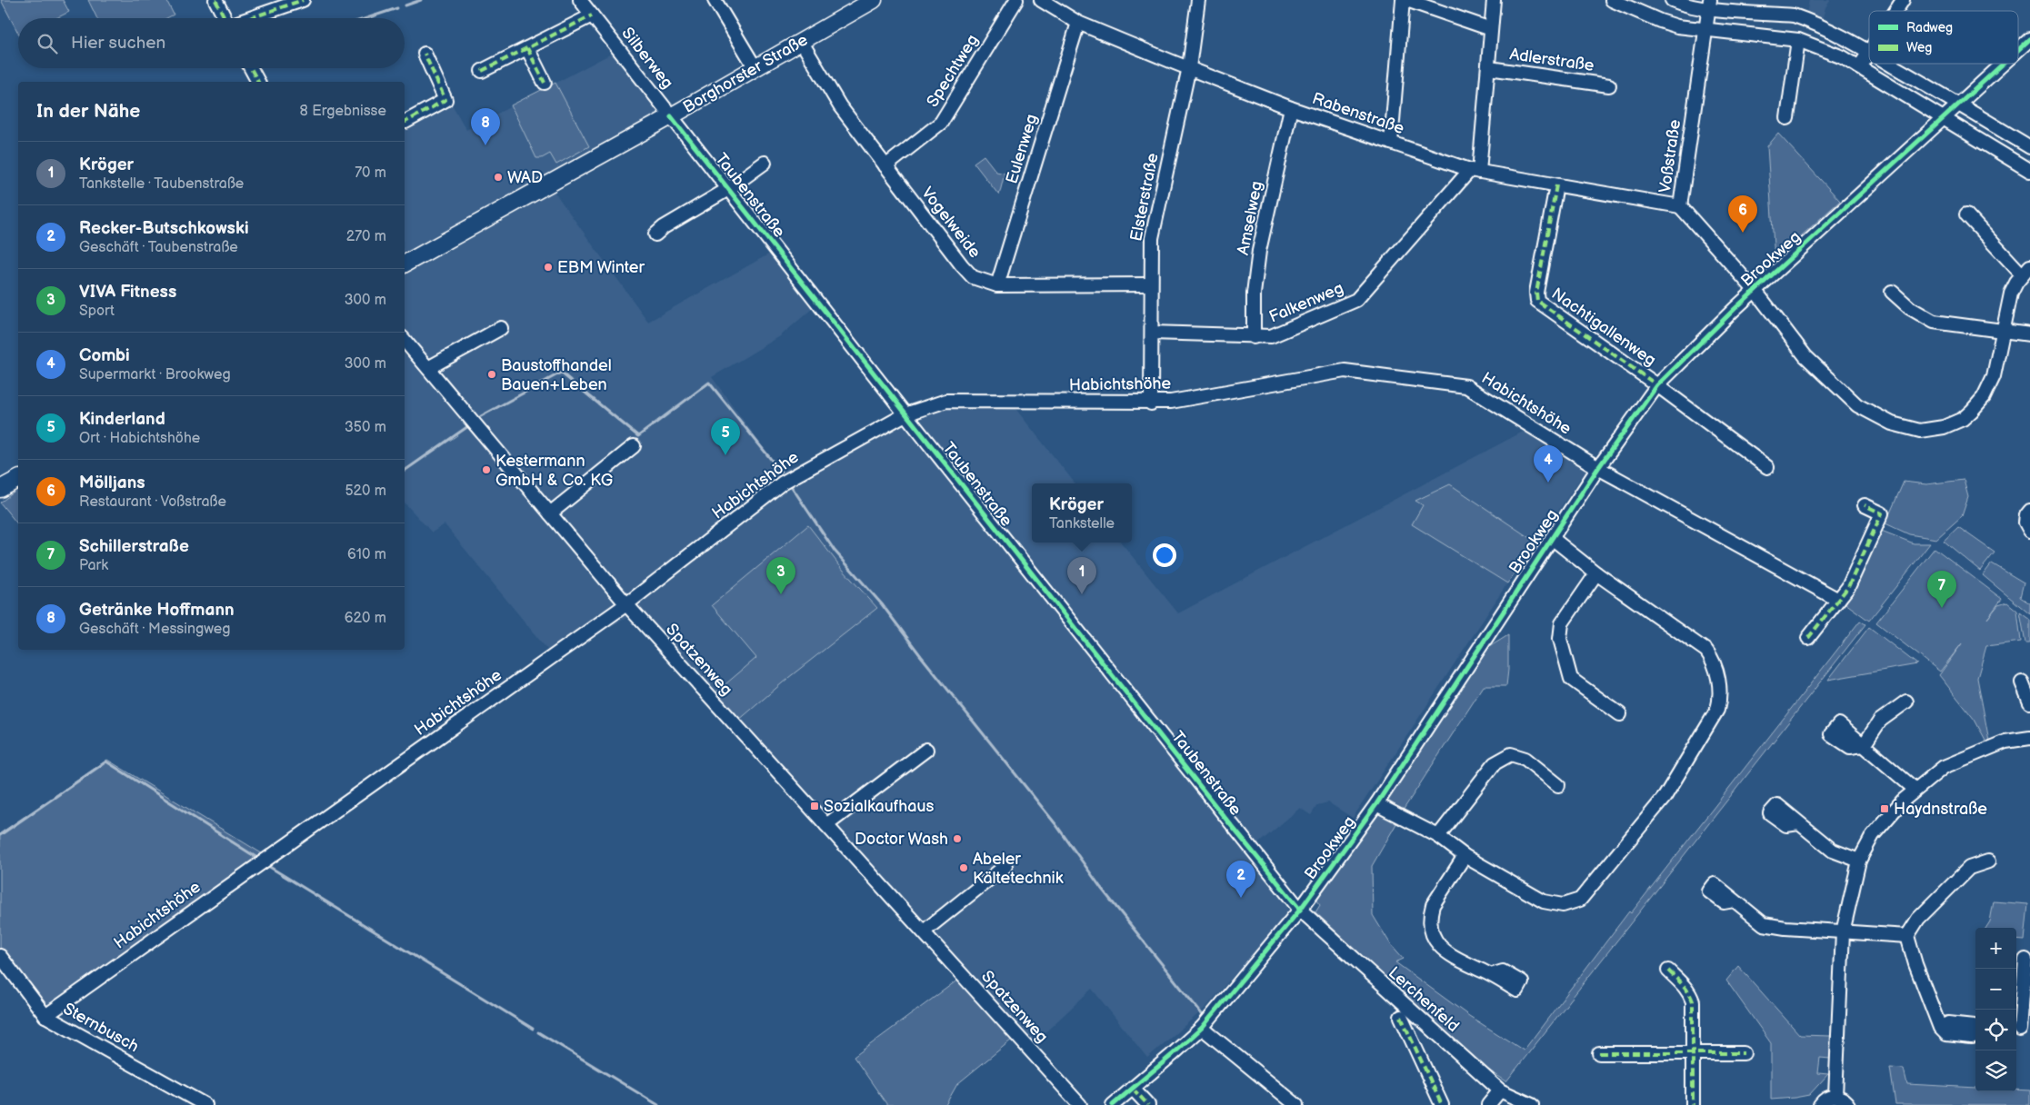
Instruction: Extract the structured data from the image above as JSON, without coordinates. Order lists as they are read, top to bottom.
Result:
{
  "streets": {
    "main road": ["Borghorster Straße"],
    "street": [
      "Silberweg",
      "Adlerstraße",
      "Spechtweg",
      "Rabenstraße",
      "Eulenweg",
      "Voßstraße",
      "Taubenstraße",
      "Elsterstraße",
      "Amselweg",
      "Vogelweide",
      "Brookweg",
      "Falkenweg",
      "Nachtigallenweg",
      "Habichtshöhe",
      "Spatzenweg",
      "Lerchenfeld",
      "Sternbusch"
    ]
  },
  "crossings": [
    ["Silberweg", "Borghorster Straße"],
    ["Silberweg", "Taubenstraße"],
    ["Adlerstraße", "Rabenstraße"],
    ["Adlerstraße", "Falkenweg"],
    ["Spechtweg", "Vogelweide"],
    ["Borghorster Straße", "Taubenstraße"],
    ["Borghorster Straße", "Vogelweide"],
    ["Rabenstraße", "Eulenweg"],
    ["Rabenstraße", "Voßstraße"],
    ["Rabenstraße", "Elsterstraße"],
    ["Rabenstraße", "Amselweg"],
    ["Rabenstraße", "Falkenweg"],
    ["Rabenstraße", "Nachtigallenweg"],
    ["Eulenweg", "Vogelweide"],
    ["Voßstraße", "Brookweg"],
    ["Taubenstraße", "Brookweg"],
    ["Taubenstraße", "Habichtshöhe"],
    ["Taubenstraße", "Lerchenfeld"],
    ["Elsterstraße", "Vogelweide"],
    ["Elsterstraße", "Falkenweg"],
    ["Elsterstraße", "Habichtshöhe"],
    ["Amselweg", "Falkenweg"],
    ["Brookweg", "Nachtigallenweg"],
    ["Brookweg", "Habichtshöhe"],
    ["Brookweg", "Lerchenfeld"],
    ["Habichtshöhe", "Spatzenweg"],
    ["Habichtshöhe", "Sternbusch"]
  ],
  "places": {
    "other": [
      "WAD",
      "EBM Winter",
      "Baustoffhandel Bauen+Leben",
      "Kestermann GmbH & Co. KG",
      "Doctor Wash",
      "Abeler Kältetechnik"
    ],
    "transit": ["Sozialkaufhaus", "Haydnstraße"]
  },
  "legend": ["Radweg", "Weg"],
  "page": {
    "search": "Hier suchen",
    "heading": ["In der Nähe", "8 Ergebnisse"],
    "pins": [
      "8",
      "6",
      "5",
      "4",
      "1",
      "3",
      "7",
      "2"
    ],
    "list": [
      {
        "mark": "1",
        "name": "Kröger",
        "note": "Tankstelle · Taubenstraße",
        "value": "70 m"
      },
      {
        "mark": "2",
        "name": "Recker-Butschkowski",
        "note": "Geschäft · Taubenstraße",
        "value": "270 m"
      },
      {
        "mark": "3",
        "name": "VIVA Fitness",
        "note": "Sport",
        "value": "300 m"
      },
      {
        "mark": "4",
        "name": "Combi",
        "note": "Supermarkt · Brookweg",
        "value": "300 m"
      },
      {
        "mark": "5",
        "name": "Kinderland",
        "note": "Ort · Habichtshöhe",
        "value": "350 m"
      },
      {
        "mark": "6",
        "name": "Mölljans",
        "note": "Restaurant · Voßstraße",
        "value": "520 m"
      },
      {
        "mark": "7",
        "name": "Schillerstraße",
        "note": "Park",
        "value": "610 m"
      },
      {
        "mark": "8",
        "name": "Getränke Hoffmann",
        "note": "Geschäft · Messingweg",
        "value": "620 m"
      }
    ],
    "popup": ["Kröger", "Tankstelle"],
    "map_buttons": ["+", "−"]
  }
}
